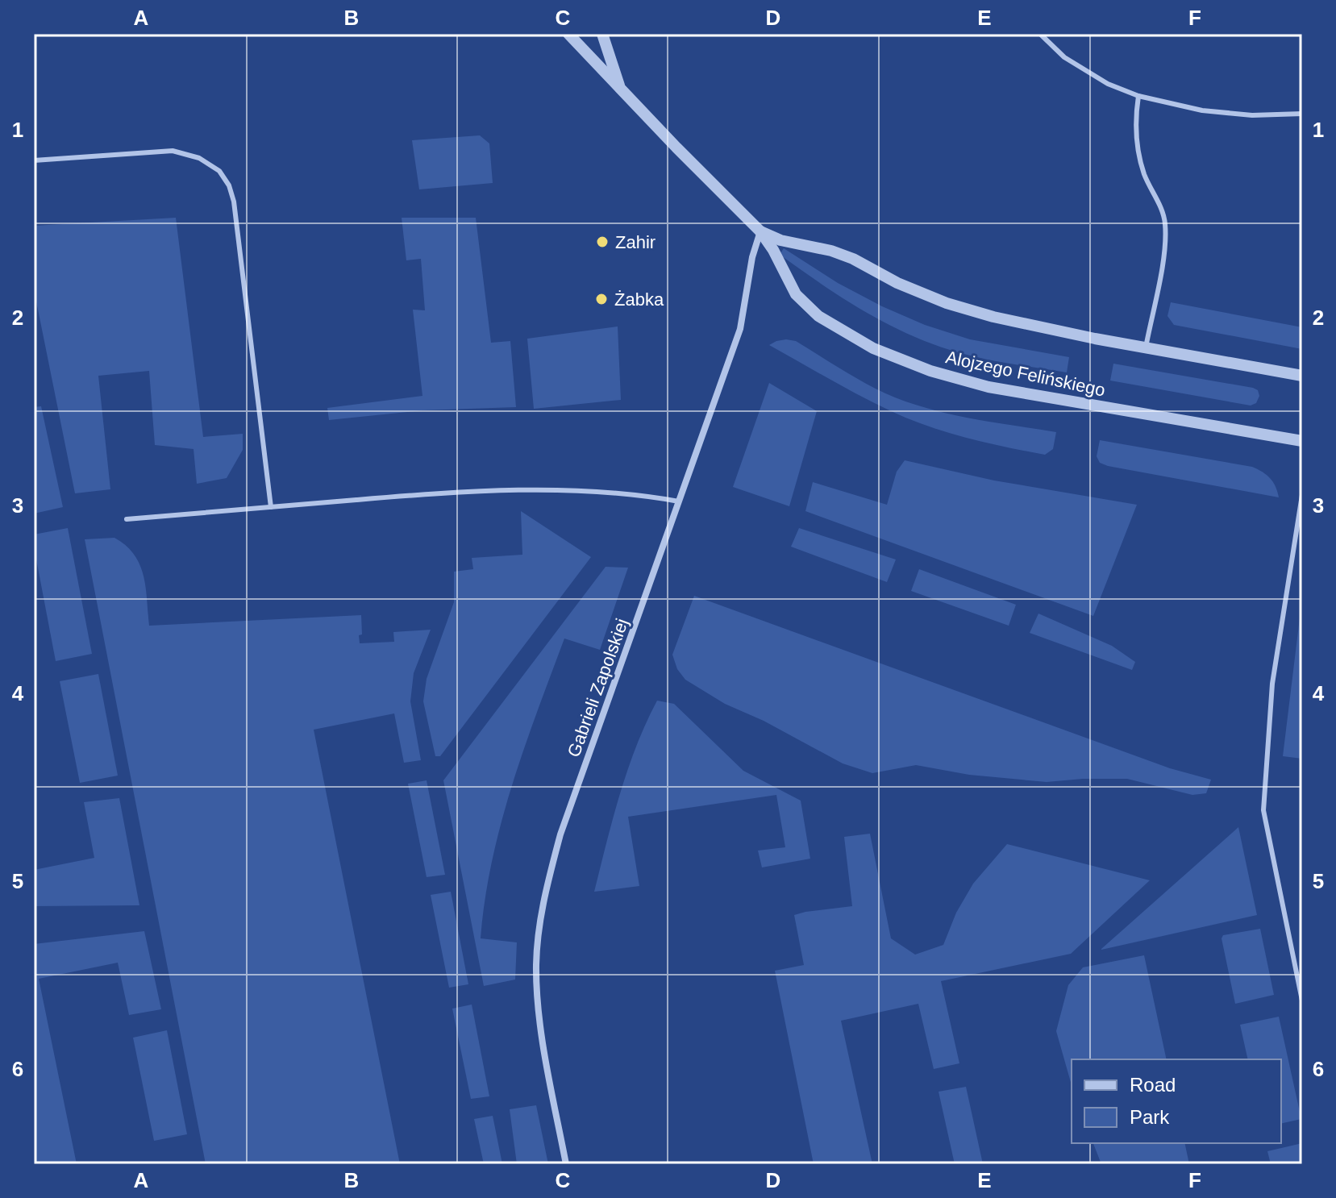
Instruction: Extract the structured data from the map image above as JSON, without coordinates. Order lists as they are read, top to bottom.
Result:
{
  "streets": {
    "street": ["Alojzego Felińskiego", "Gabrieli Zapolskiej"]
  },
  "crossings": [
    ["Alojzego Felińskiego", "Gabrieli Zapolskiej"]
  ],
  "places": ["Zahir", "Żabka"],
  "legend": ["Road", "Park"],
  "grid": {
    "columns": [
      "A",
      "B",
      "C",
      "D",
      "E",
      "F"
    ],
    "rows": [
      "1",
      "2",
      "3",
      "4",
      "5",
      "6"
    ]
  }
}
